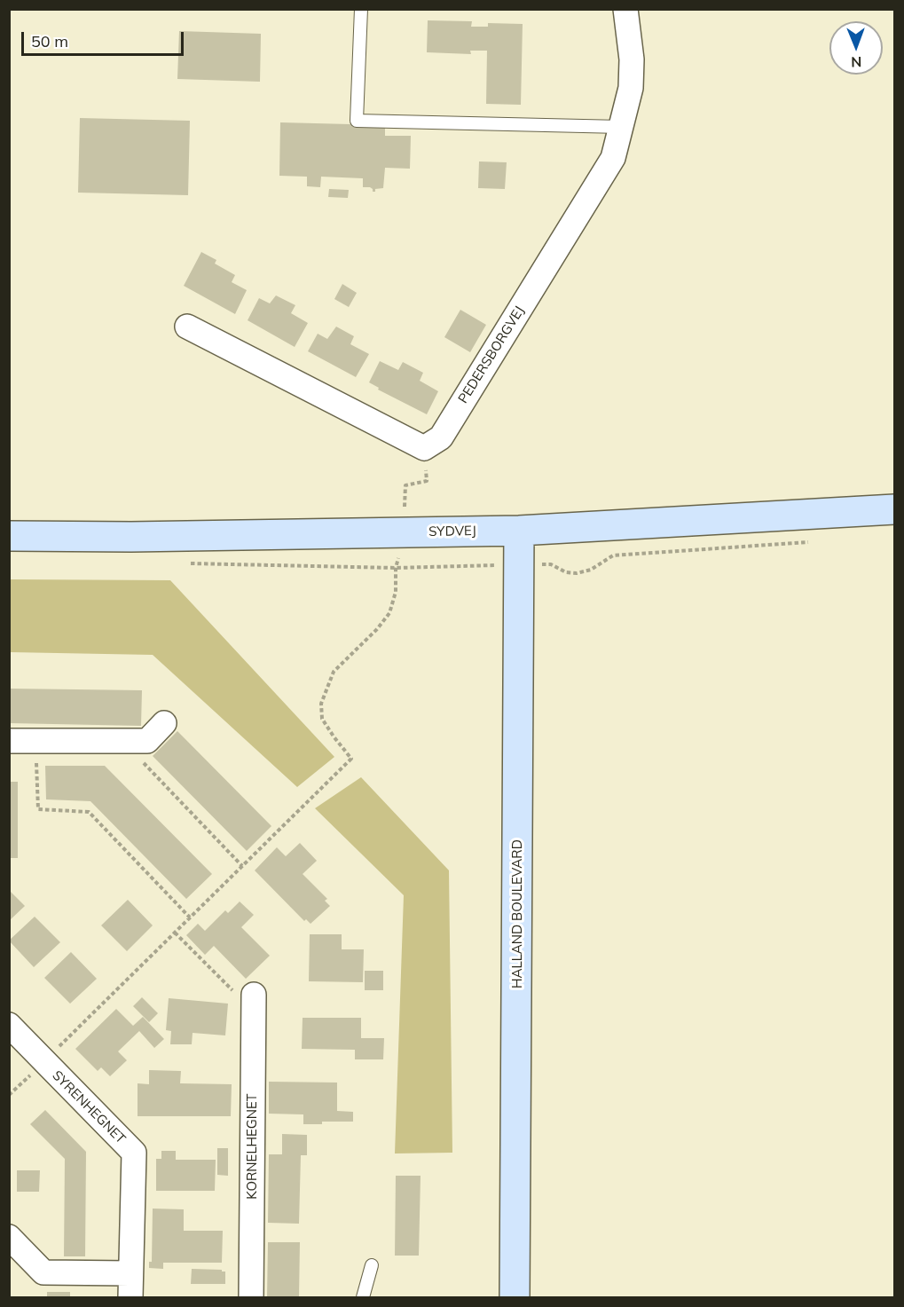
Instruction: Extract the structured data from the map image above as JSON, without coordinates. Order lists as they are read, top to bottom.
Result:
{
  "streets": {
    "main road": ["SYDVEJ", "HALLAND BOULEVARD"],
    "street": ["PEDERSBORGVEJ", "SYRENHEGNET", "KORNELHEGNET"]
  },
  "crossings": [
    ["SYDVEJ", "HALLAND BOULEVARD"]
  ],
  "scale_bar": "50 m",
  "north": "bottom"
}
